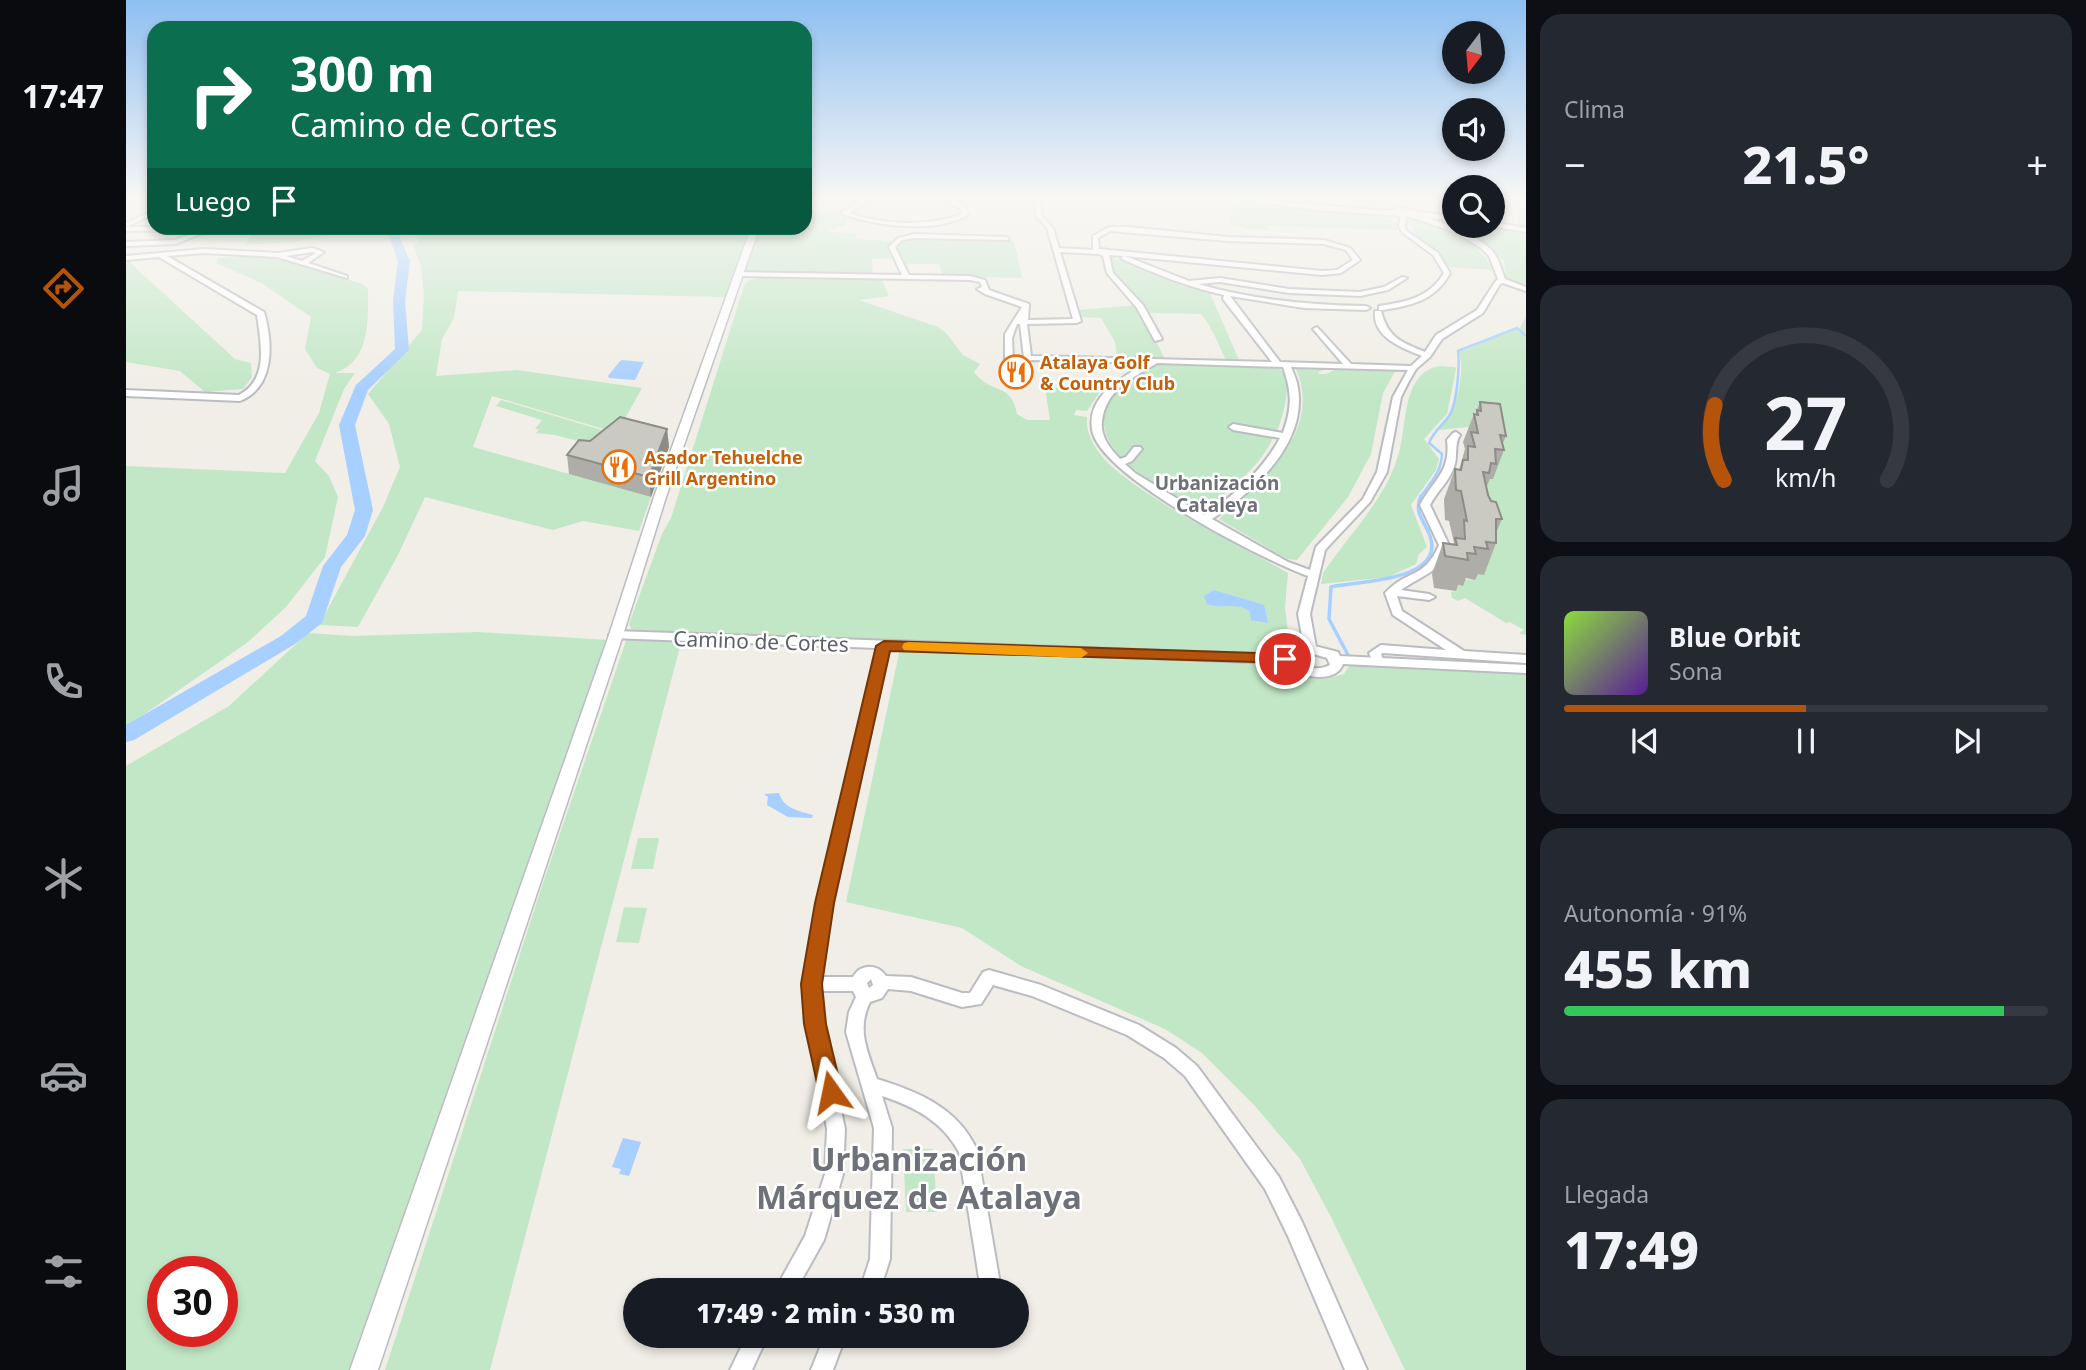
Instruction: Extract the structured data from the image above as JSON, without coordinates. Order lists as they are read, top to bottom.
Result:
{
  "streets": {
    "street": ["Camino de Cortes"]
  },
  "districts": ["Urbanización Cataleya", "Urbanización Márquez de Atalaya"],
  "places": {
    "restaurant": ["Atalaya Golf & Country Club", "Asador Tehuelche Grill Argentino"]
  },
  "north": "bottom",
  "page": {
    "tabs": "17:47",
    "tile": [
      "Clima",
      ["Autonomía · 91%", "455 km"],
      ["Llegada", "17:49"]
    ],
    "turn": ["300 m", "Camino de Cortes"],
    "heat": ["−", "21.5°", "+"],
    "then": "Luego",
    "song": ["Blue Orbit", "Sona"],
    "limit": "30",
    "trip": "17:49 · 2 min · 530 m",
    "gauge": ["27", "km/h"]
  }
}
